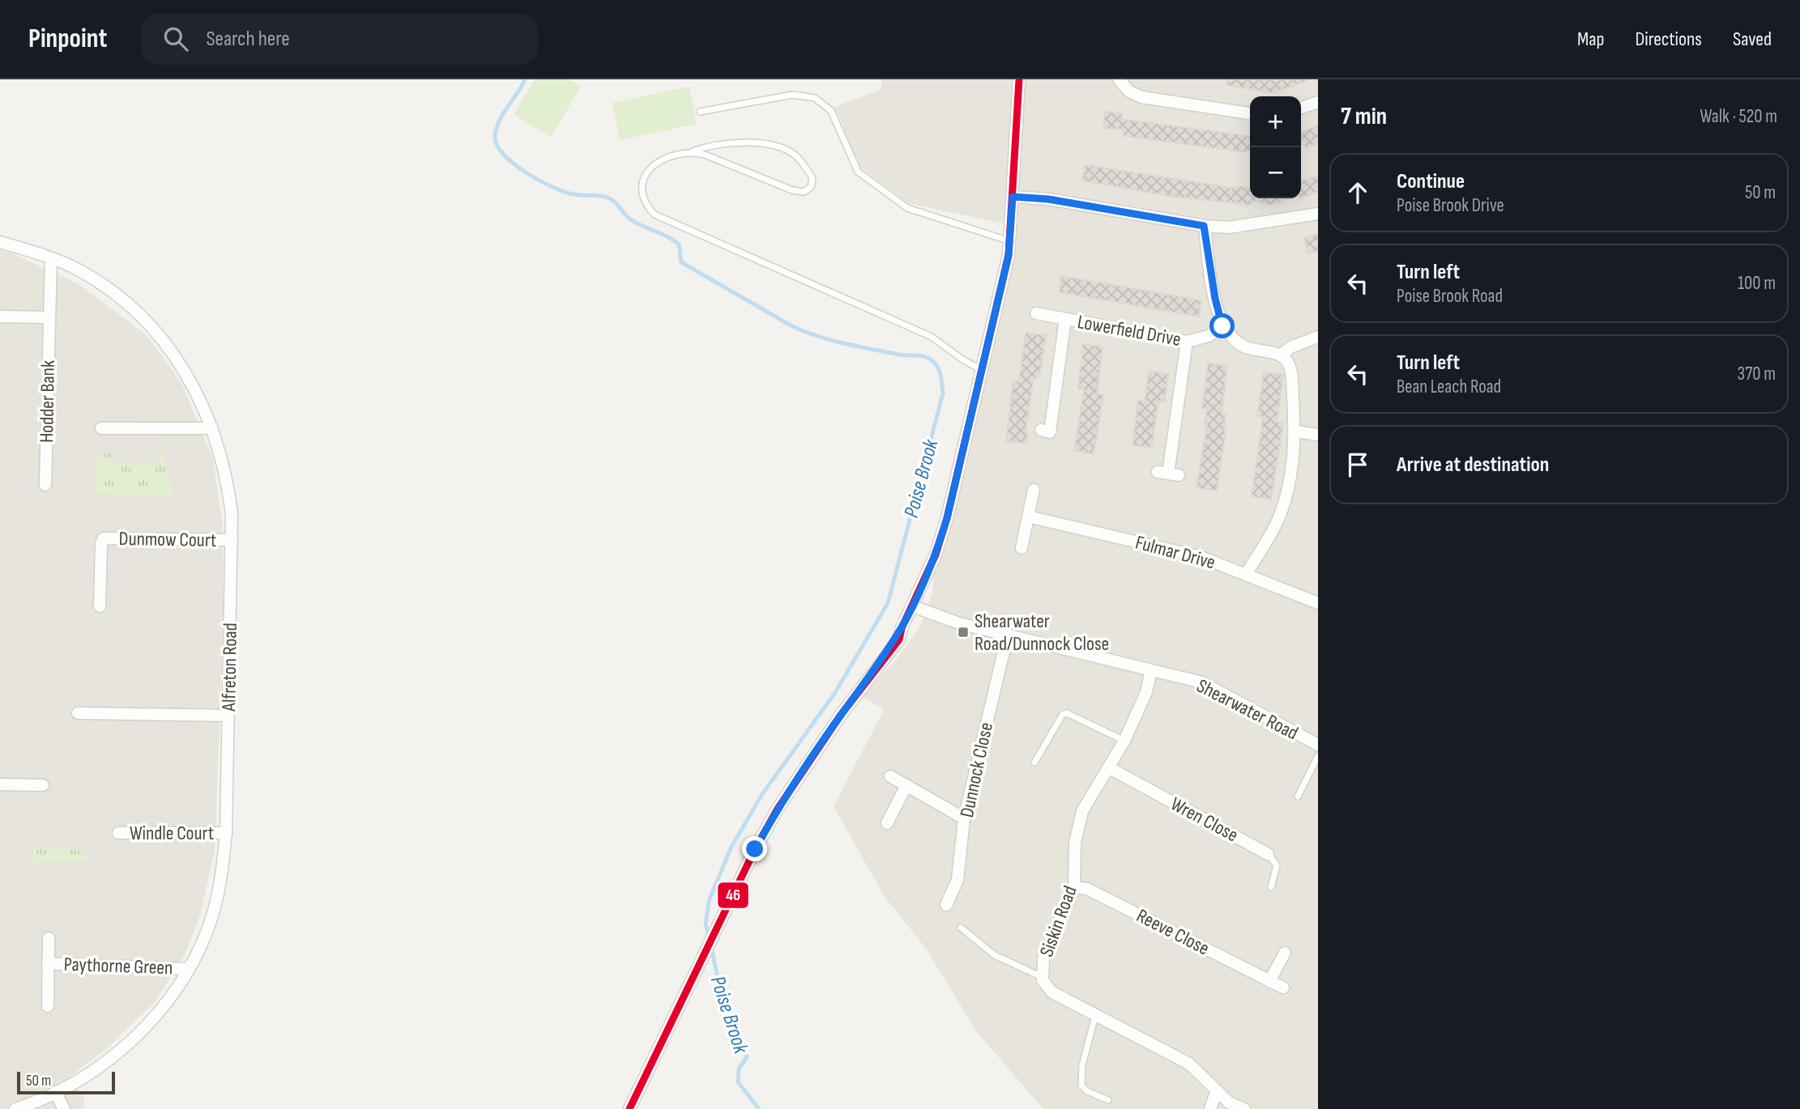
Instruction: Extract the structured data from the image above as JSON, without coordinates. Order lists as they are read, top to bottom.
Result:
{
  "streets": {
    "street": [
      "Lowerfield Drive",
      "Hodder Bank",
      "Dunmow Court",
      "Fulmar Drive",
      "Alfreton Road",
      "Shearwater Road",
      "Dunnock Close",
      "Wren Close",
      "Windle Court",
      "Siskin Road",
      "Reeve Close",
      "Paythorne Green"
    ]
  },
  "crossings": [
    ["Hodder Bank", "Alfreton Road"],
    ["Dunmow Court", "Alfreton Road"],
    ["Alfreton Road", "Windle Court"],
    ["Alfreton Road", "Paythorne Green"],
    ["Shearwater Road", "Dunnock Close"],
    ["Shearwater Road", "Siskin Road"],
    ["Wren Close", "Siskin Road"],
    ["Siskin Road", "Reeve Close"]
  ],
  "water": ["Poise Brook"],
  "places": {
    "transit": ["Shearwater Road/Dunnock Close"]
  },
  "lines": ["transit line 46"],
  "scale_bar": "50 m",
  "page": {
    "header": "Pinpoint",
    "search": "Search here",
    "nav": ["Map", "Directions", "Saved"],
    "heading": ["7 min", "Walk · 520 m"],
    "map_buttons": ["+", "−"],
    "list": [
      ["Continue", "Poise Brook Drive", "50 m"],
      ["Turn left", "Poise Brook Road", "100 m"],
      ["Turn left", "Bean Leach Road", "370 m"],
      "Arrive at destination"
    ],
    "scale": "50 m"
  }
}
